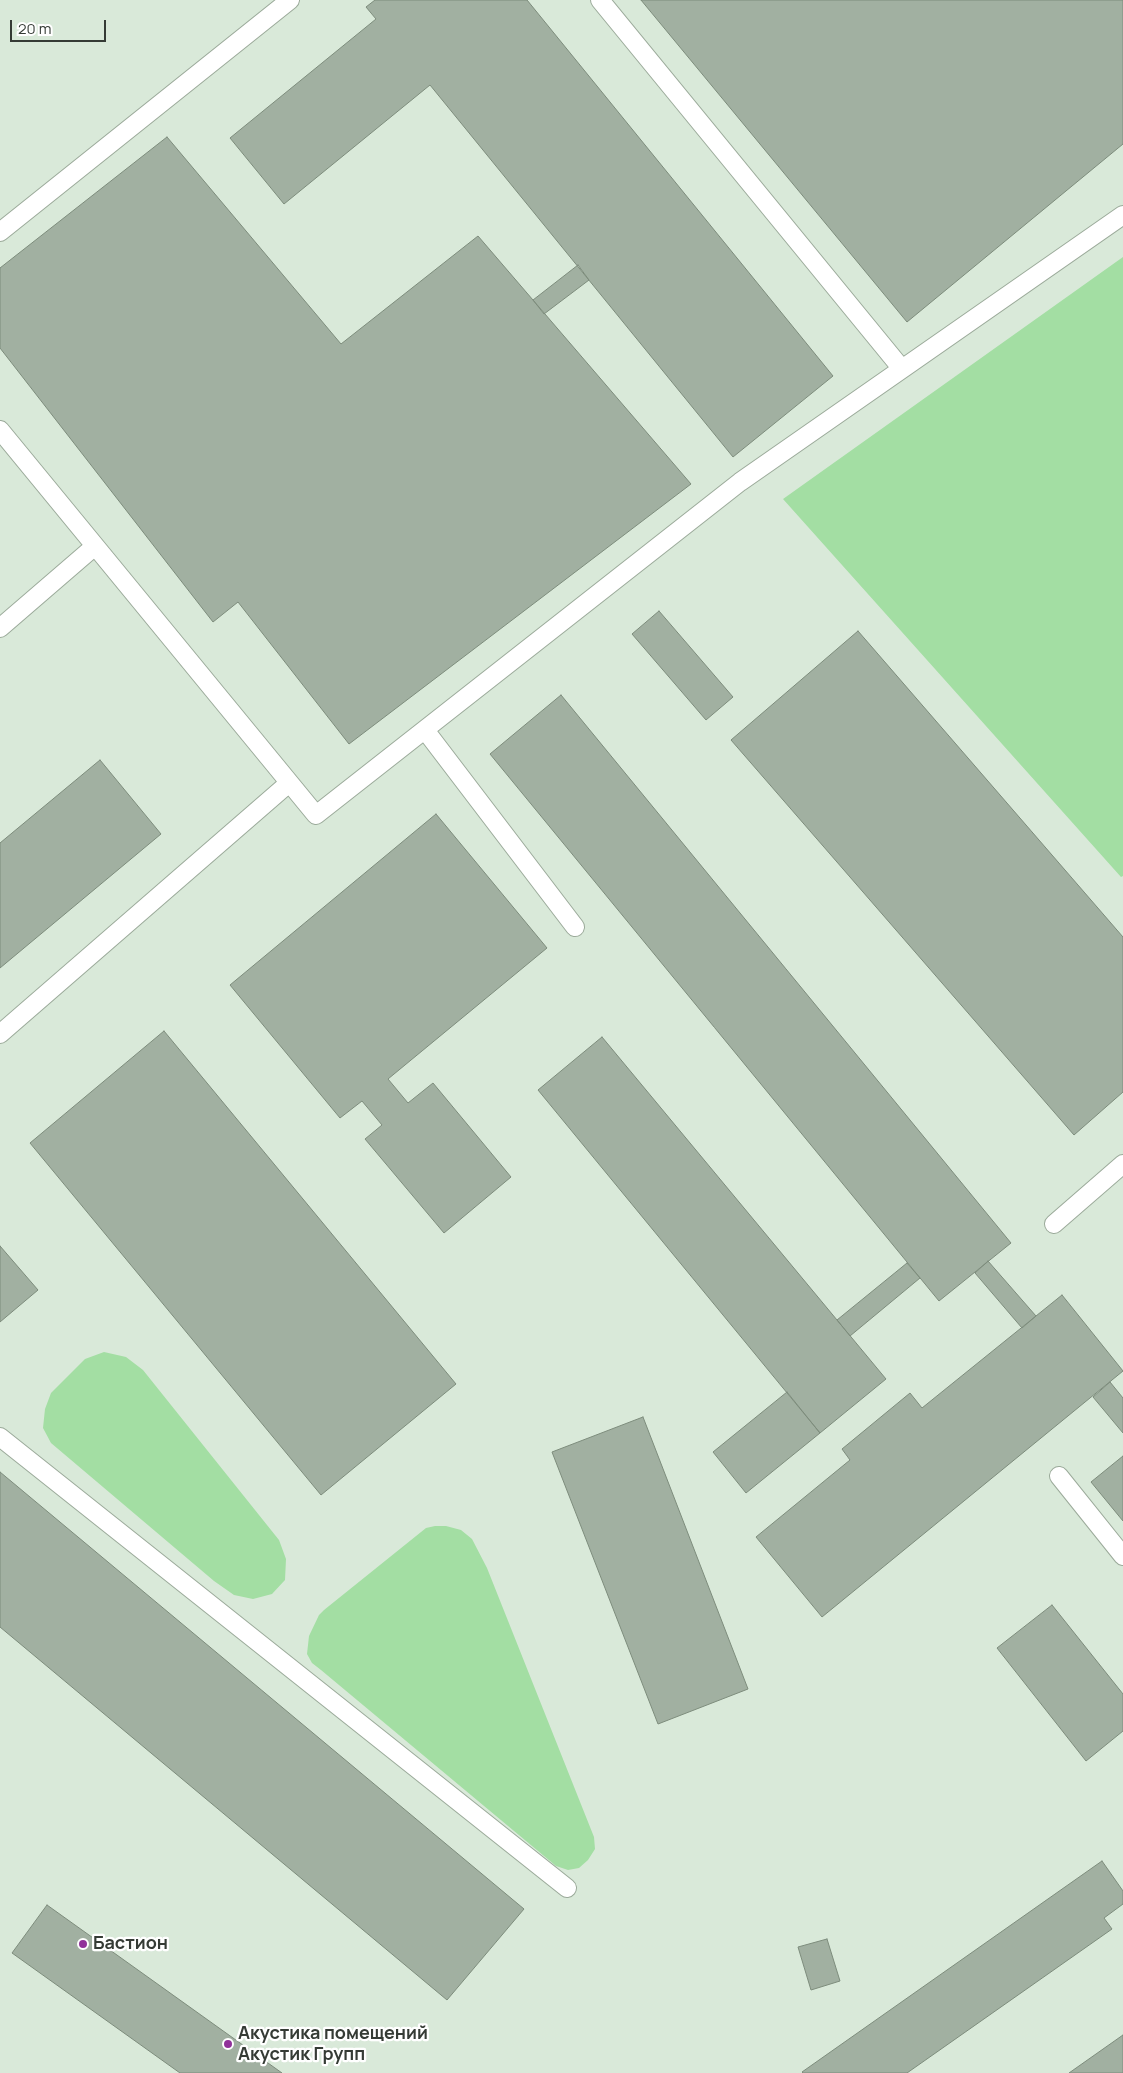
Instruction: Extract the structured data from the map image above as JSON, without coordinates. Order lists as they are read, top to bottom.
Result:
{
  "places": ["Бастион", "Акустика помещений Акустик Групп"],
  "scale_bar": "20 m"
}
